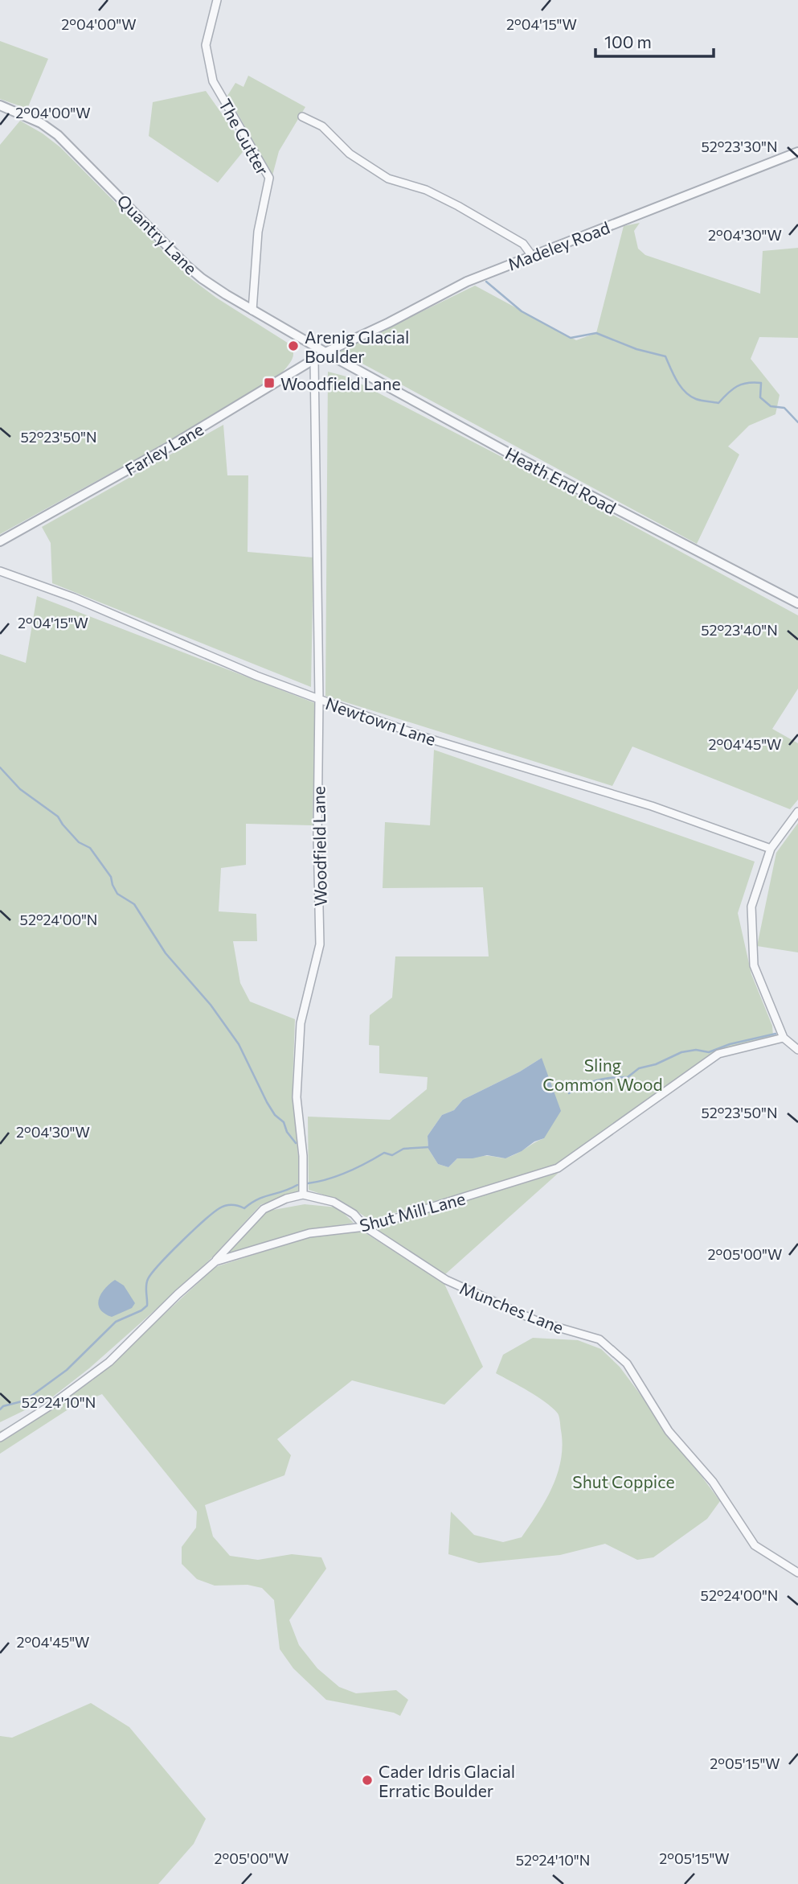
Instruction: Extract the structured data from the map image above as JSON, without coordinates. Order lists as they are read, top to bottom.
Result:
{
  "streets": {
    "street": [
      "The Gutter",
      "Quantry Lane",
      "Madeley Road",
      "Farley Lane",
      "Heath End Road",
      "Newtown Lane",
      "Woodfield Lane",
      "Shut Mill Lane",
      "Munches Lane"
    ]
  },
  "crossings": [
    ["The Gutter", "Quantry Lane"],
    ["Quantry Lane", "Madeley Road"],
    ["Quantry Lane", "Farley Lane"],
    ["Quantry Lane", "Heath End Road"],
    ["Madeley Road", "Farley Lane"],
    ["Madeley Road", "Heath End Road"],
    ["Farley Lane", "Heath End Road"],
    ["Farley Lane", "Woodfield Lane"],
    ["Newtown Lane", "Woodfield Lane"],
    ["Shut Mill Lane", "Munches Lane"]
  ],
  "parks": ["Sling Common Wood", "Shut Coppice"],
  "places": {
    "other": ["Arenig Glacial Boulder", "Cader Idris Glacial Erratic Boulder"],
    "transit": ["Woodfield Lane"]
  },
  "scale_bar": "100 m",
  "coordinates": [
    "2°04'00\"W",
    "2°04'15\"W",
    "52°23'30\"N",
    "2°04'30\"W",
    "52°23'50\"N",
    "52°23'40\"N",
    "2°04'45\"W",
    "52°24'00\"N",
    "2°05'00\"W",
    "52°24'10\"N",
    "2°05'15\"W"
  ]
}
